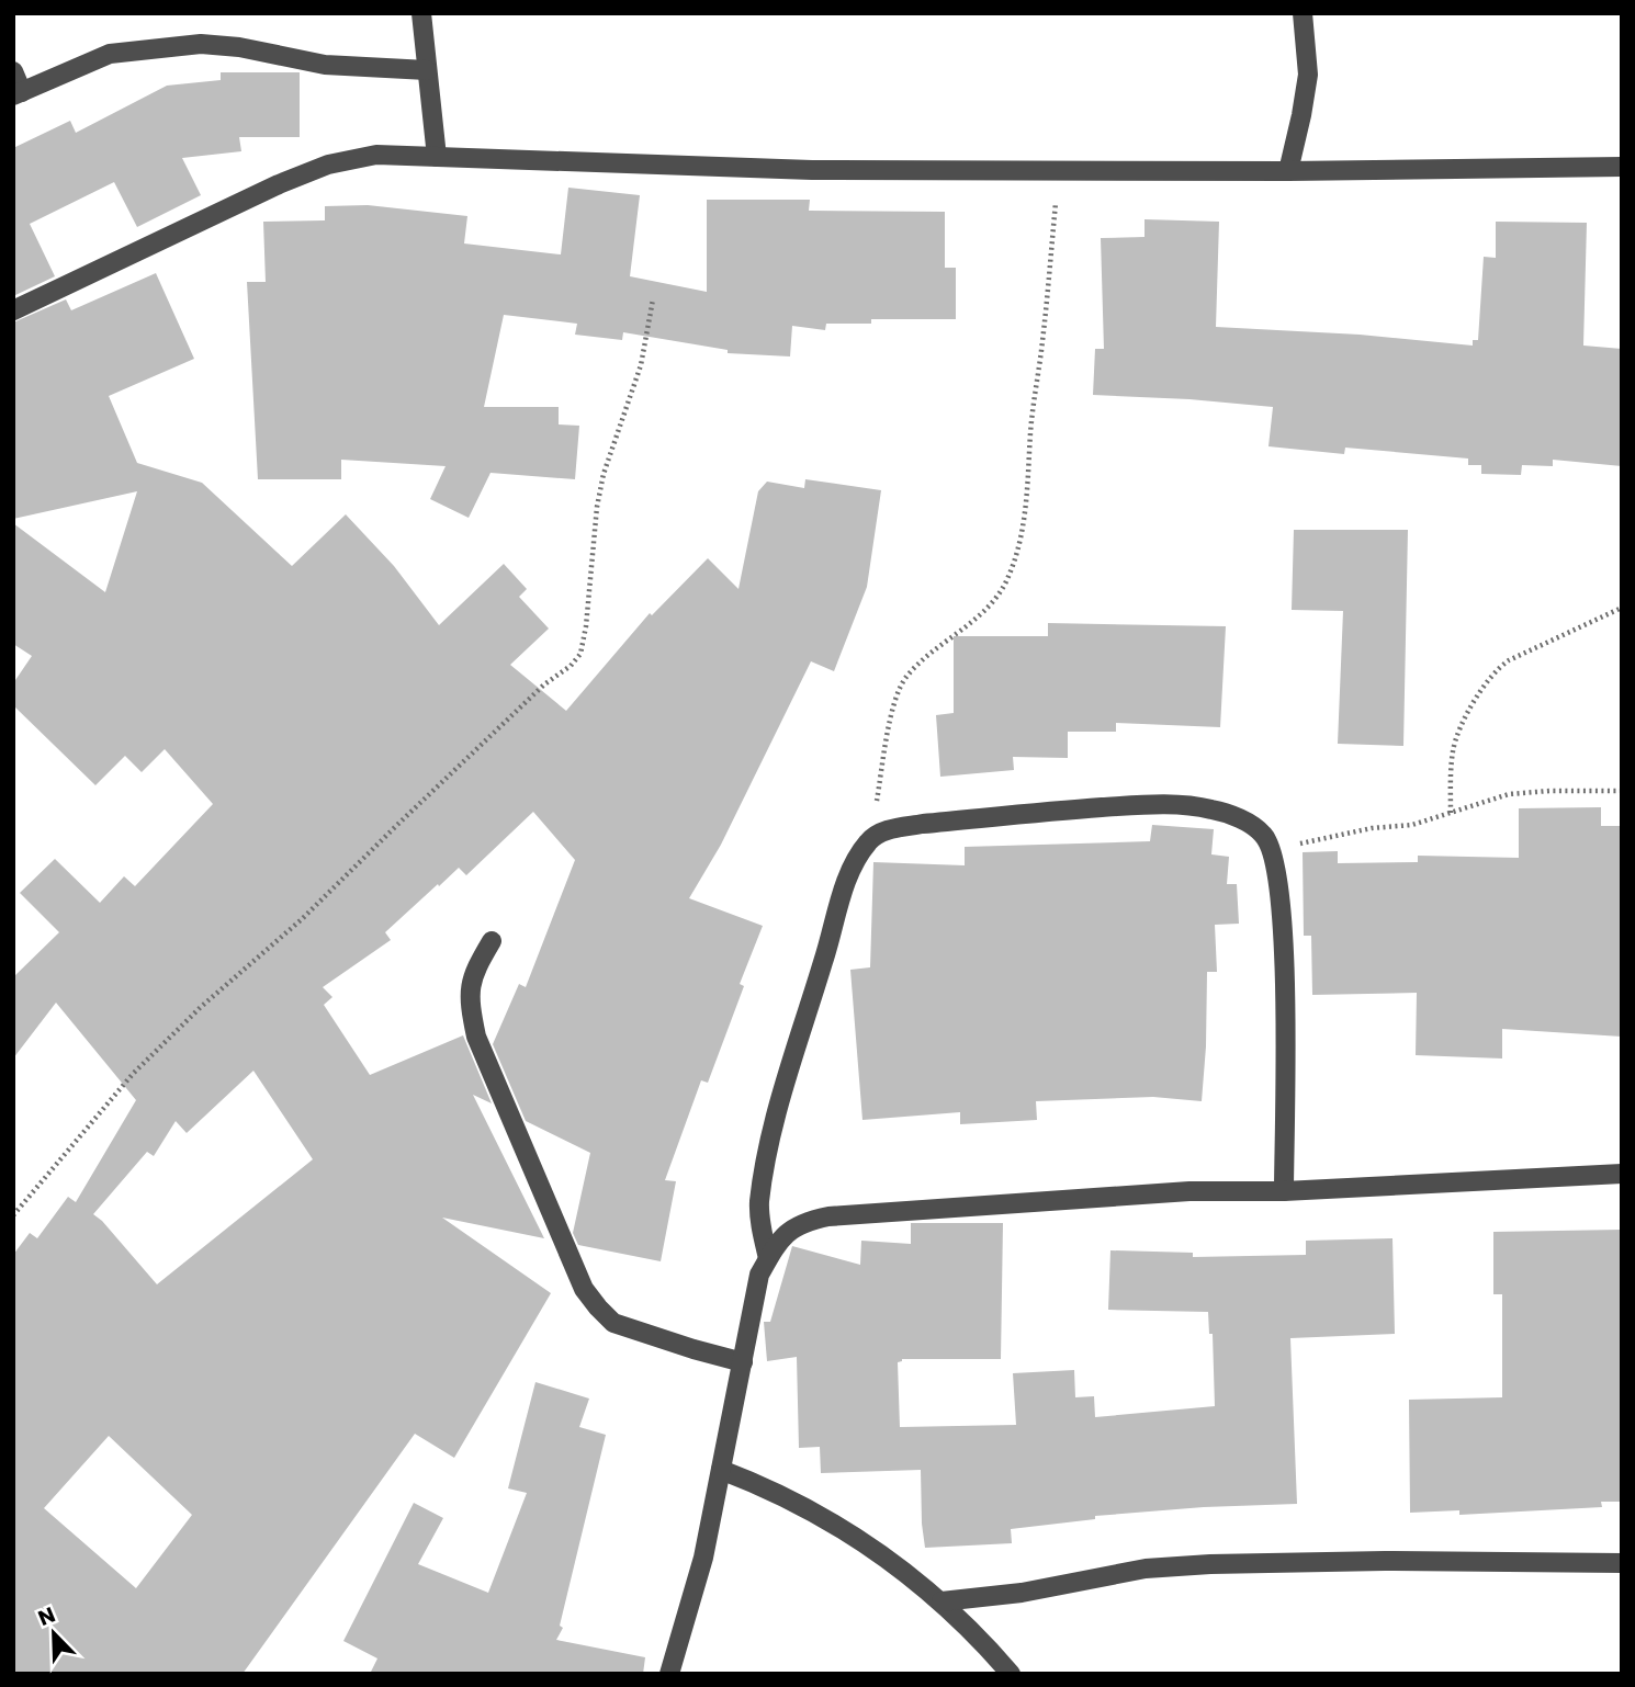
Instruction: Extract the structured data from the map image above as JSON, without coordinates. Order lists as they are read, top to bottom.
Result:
{
  "north": "top left"
}
